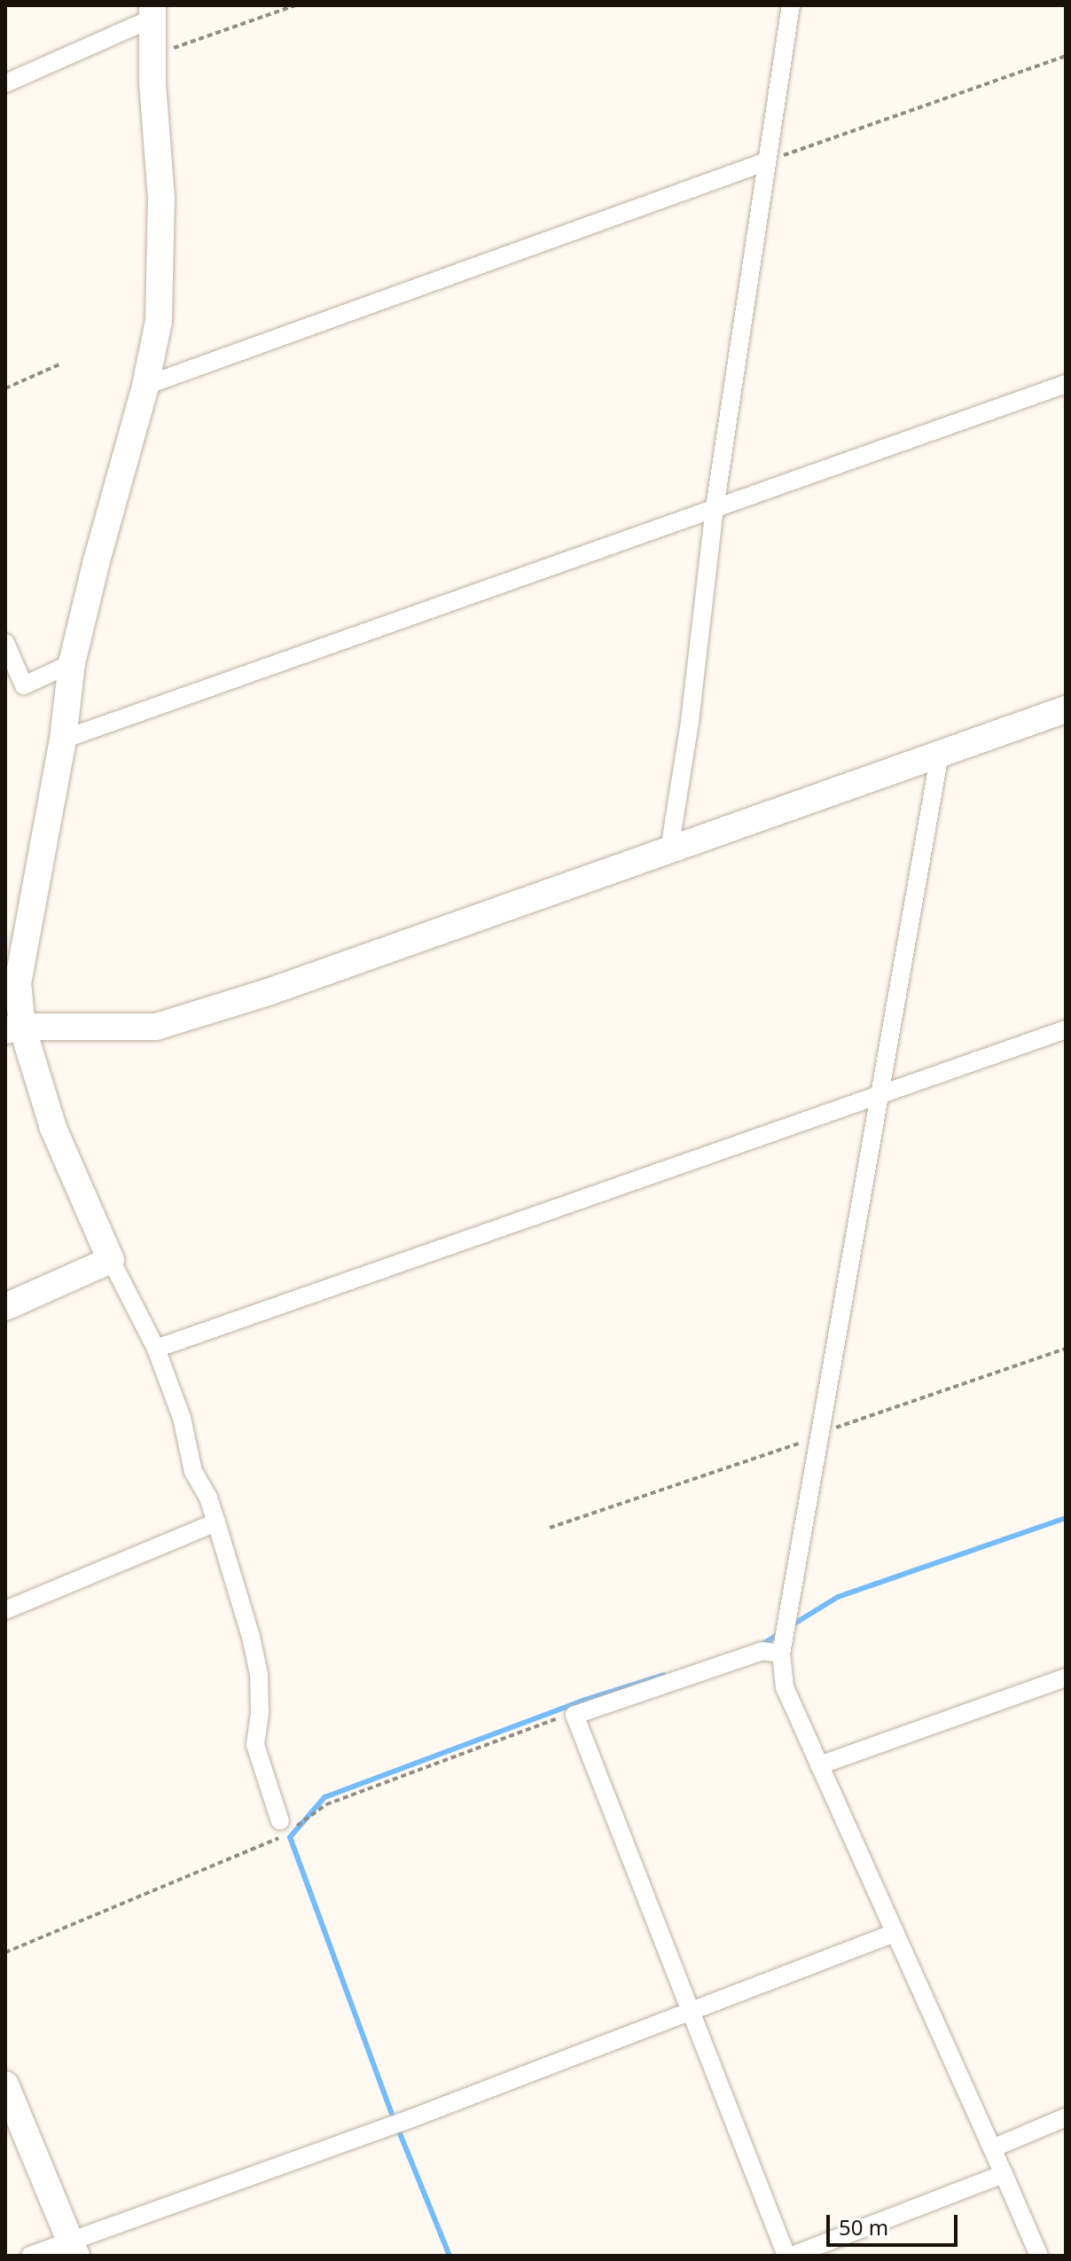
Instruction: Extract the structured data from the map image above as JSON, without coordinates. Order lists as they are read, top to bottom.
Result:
{
  "scale_bar": "50 m"
}
